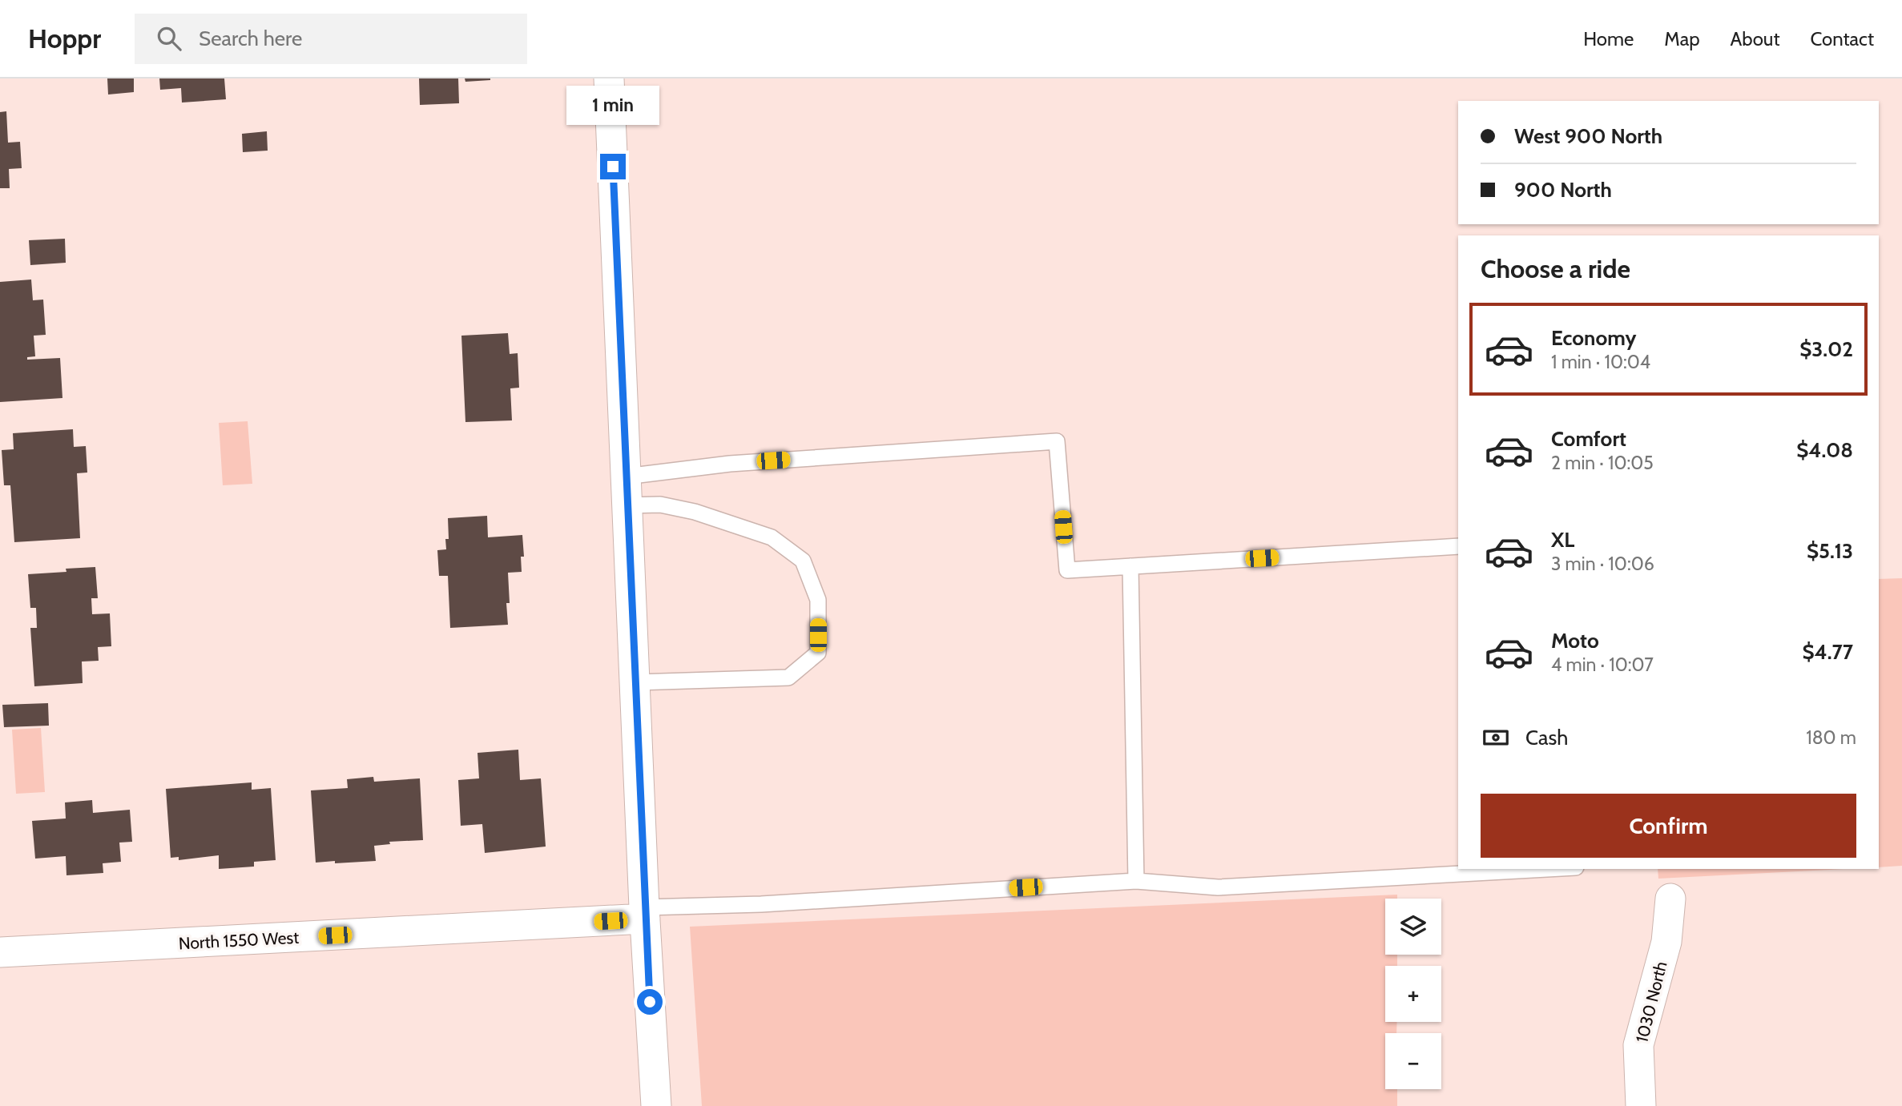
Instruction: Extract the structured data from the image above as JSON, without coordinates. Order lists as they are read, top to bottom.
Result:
{
  "streets": {
    "street": ["North 1550 West", "1030 North"]
  },
  "page": {
    "header": "Hoppr",
    "search": "Search here",
    "nav": [
      "Home",
      "Map",
      "About",
      "Contact"
    ],
    "bubble": "1 min",
    "banner": ["West 900 North", "900 North"],
    "heading": "Choose a ride",
    "list": [
      {
        "name": "Economy",
        "note": "1 min · 10:04",
        "value": "$3.02"
      },
      {
        "name": "Comfort",
        "note": "2 min · 10:05",
        "value": "$4.08"
      },
      {
        "name": "XL",
        "note": "3 min · 10:06",
        "value": "$5.13"
      },
      {
        "name": "Moto",
        "note": "4 min · 10:07",
        "value": "$4.77"
      }
    ],
    "pay": ["Cash", "180 m"],
    "buttons": "Confirm",
    "map_buttons": ["+", "−"]
  }
}
